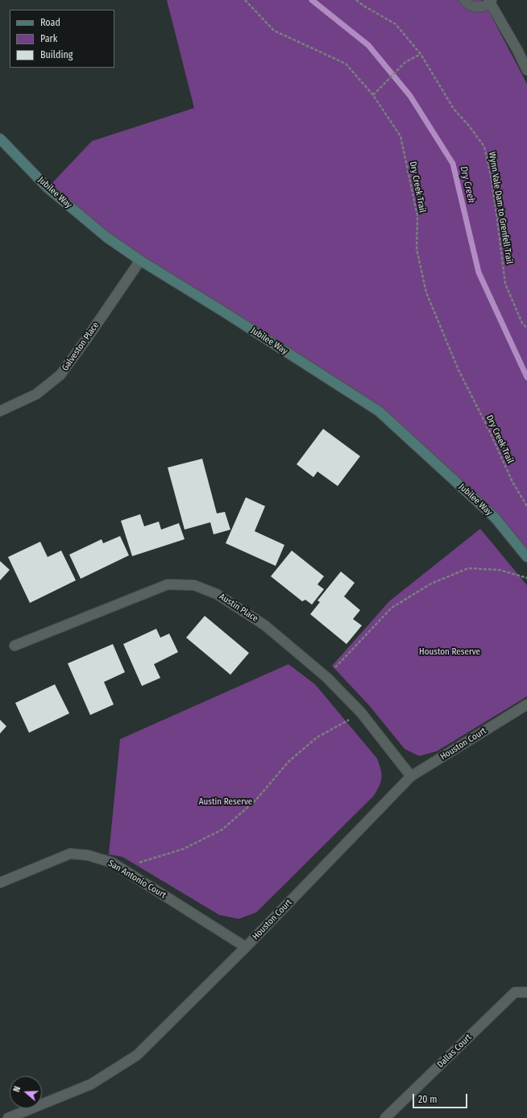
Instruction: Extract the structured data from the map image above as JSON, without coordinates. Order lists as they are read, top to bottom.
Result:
{
  "streets": {
    "street": [
      "Jubilee Way",
      "Galveston Place",
      "Austin Place",
      "Houston Court",
      "San Antonio Court",
      "Dallas Court"
    ],
    "path": ["Dry Creek Trail", "Wynn Vale Dam to Grenfell Trail"]
  },
  "crossings": [
    ["Jubilee Way", "Galveston Place"],
    ["Austin Place", "Houston Court"],
    ["Houston Court", "San Antonio Court"]
  ],
  "water": ["Dry Creek"],
  "parks": ["Houston Reserve", "Austin Reserve"],
  "legend": ["Road", "Park", "Building"],
  "scale_bar": "20 m",
  "north": "left"
}
